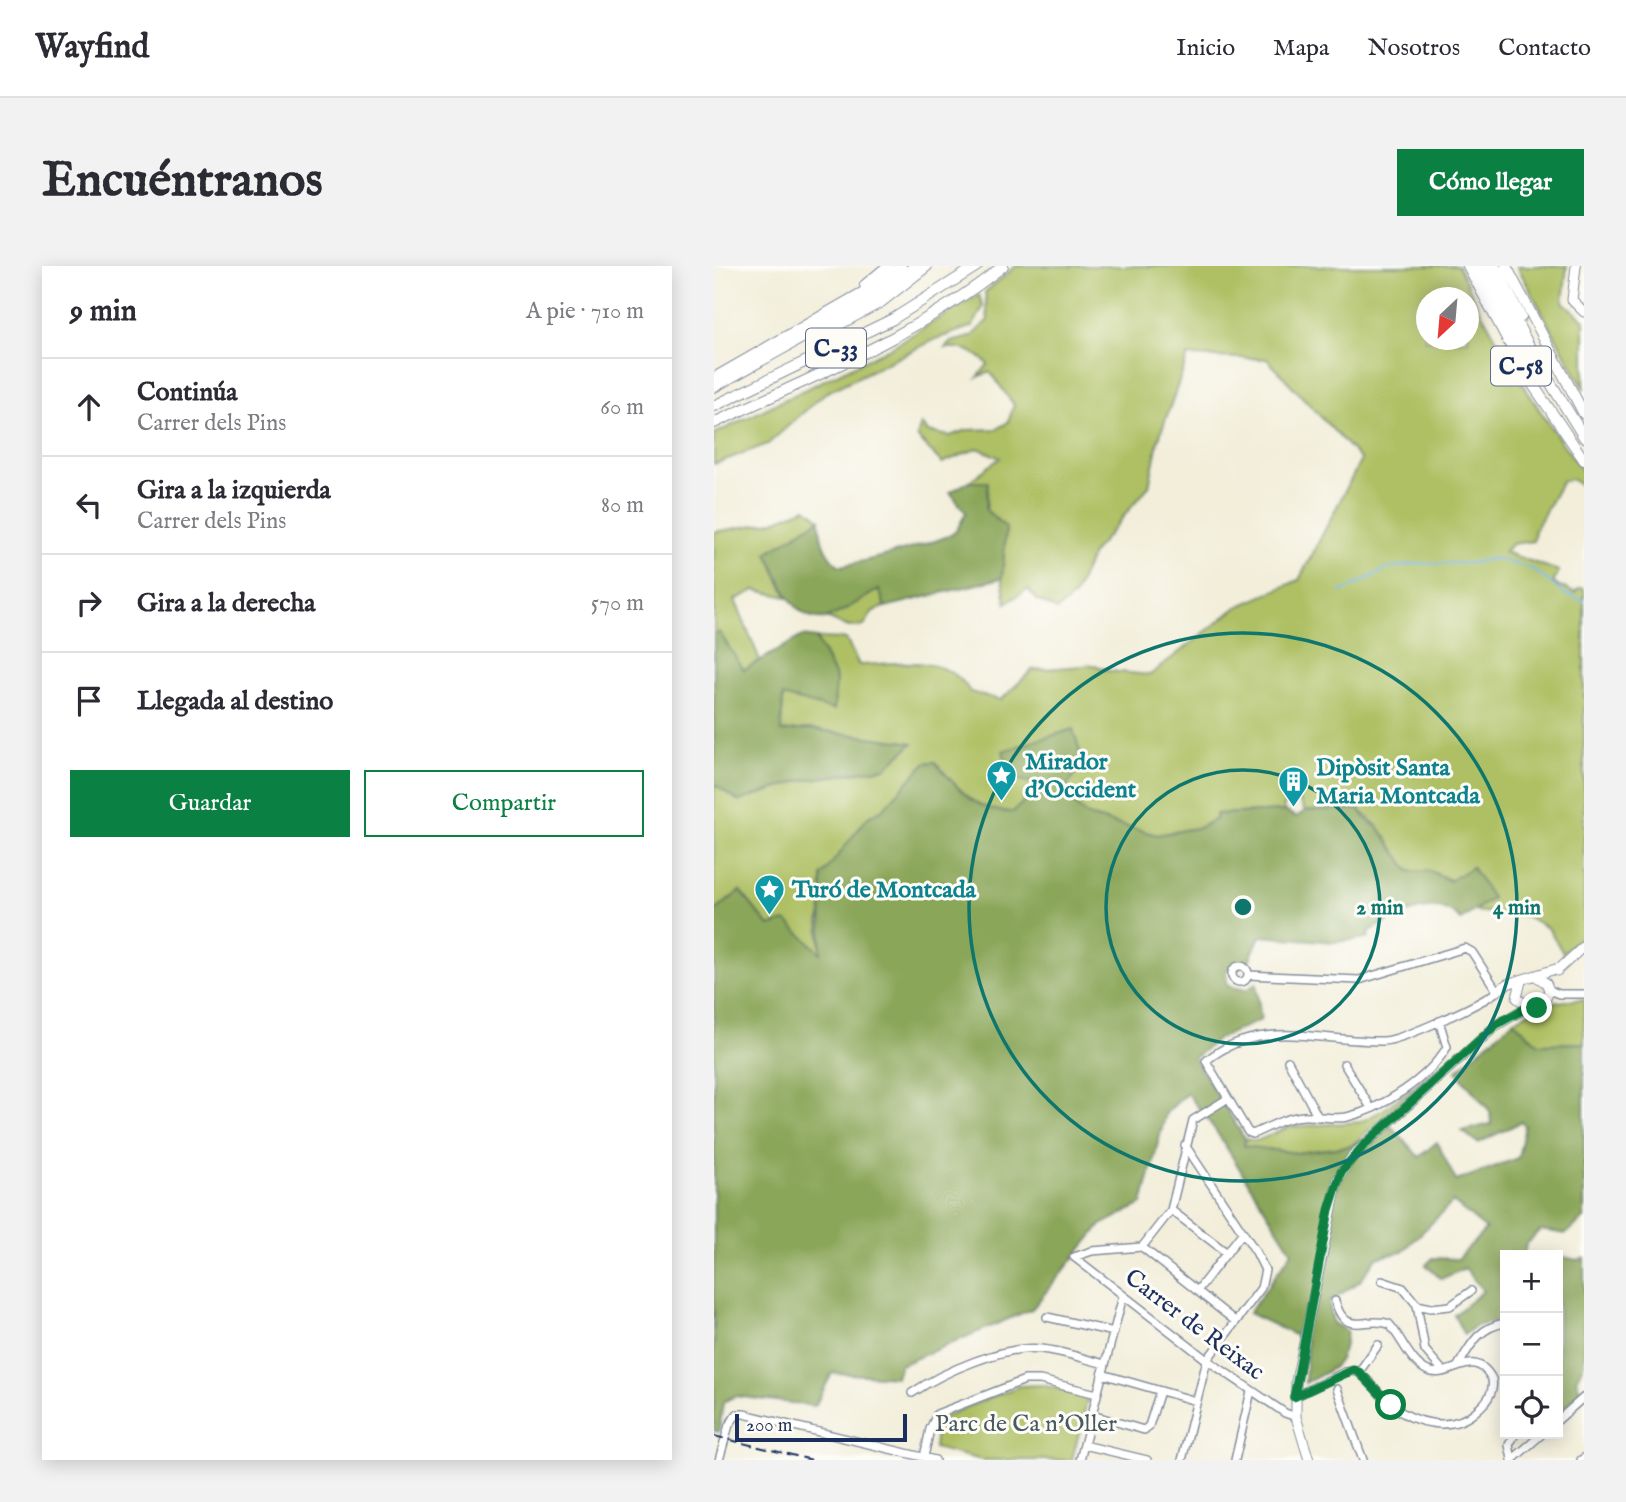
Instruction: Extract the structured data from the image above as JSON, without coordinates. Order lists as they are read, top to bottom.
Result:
{
  "streets": {
    "highway": ["C-33", "C-58"],
    "street": ["Carrer de Reixac"]
  },
  "parks": ["Parc de Ca n'Oller"],
  "places": {
    "place": ["Mirador d'Occident", "Turó de Montcada"],
    "building": ["Dipòsit Santa Maria Montcada"]
  },
  "scale_bar": "200 m",
  "north": "bottom left",
  "page": {
    "header": "Wayfind",
    "nav": [
      "Inicio",
      "Mapa",
      "Nosotros",
      "Contacto"
    ],
    "buttons": [
      "Cómo llegar",
      ["Guardar", "Compartir"]
    ],
    "title": "Encuéntranos",
    "heading": ["9 min", "A pie · 710 m"],
    "list": [
      ["Continúa", "Carrer dels Pins", "60 m"],
      ["Gira a la izquierda", "Carrer dels Pins", "80 m"],
      ["Gira a la derecha", "570 m"],
      "Llegada al destino"
    ],
    "map_buttons": ["+", "−"],
    "scale": "200 m"
  },
  "rings": ["2 min", "4 min"]
}
